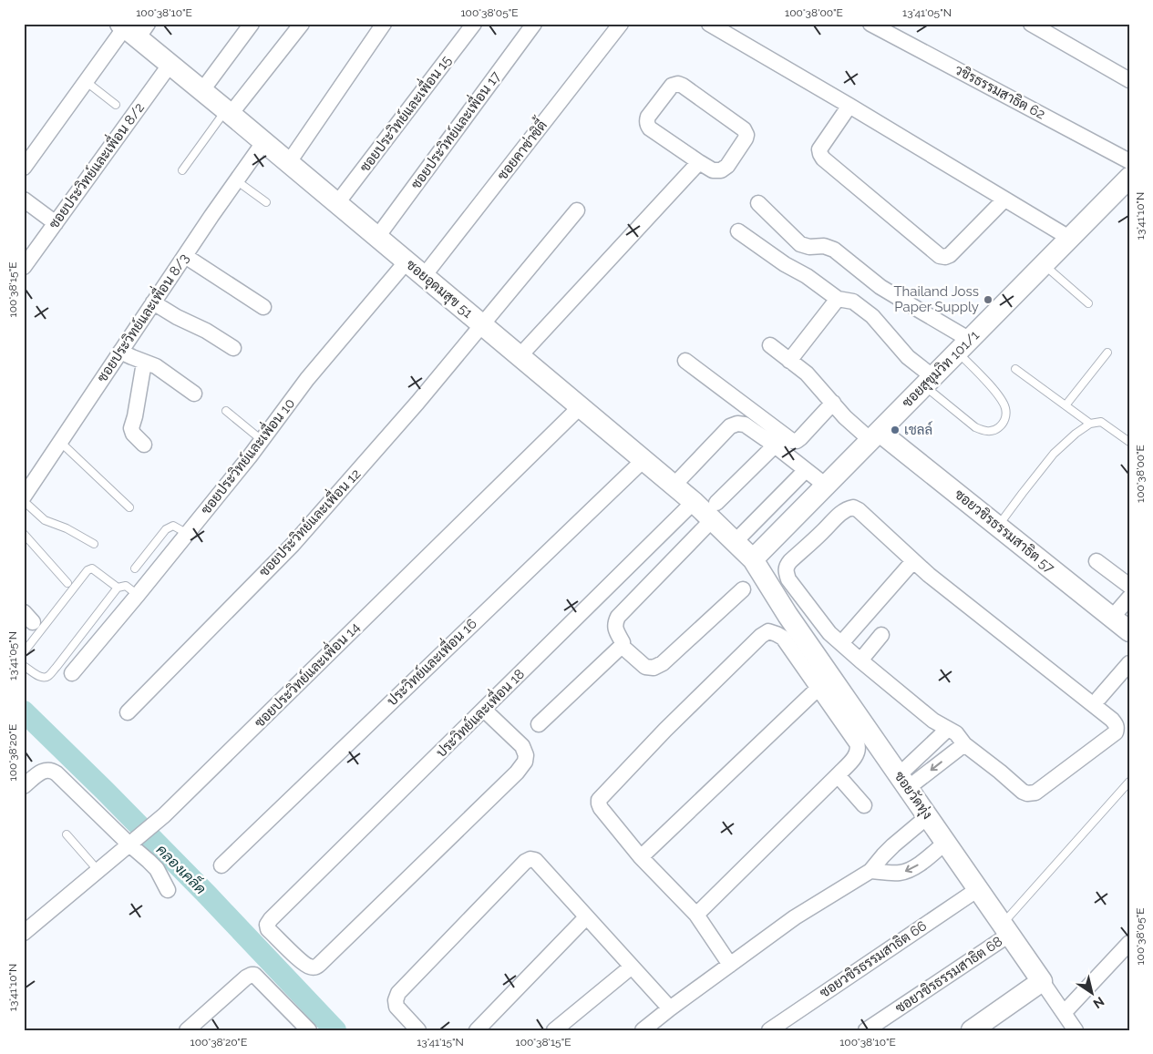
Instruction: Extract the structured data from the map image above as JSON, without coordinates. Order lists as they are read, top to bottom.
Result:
{
  "streets": {
    "street": [
      "วชิรธรรมสาธิต 62",
      "ซอยประวิทย์และเพื่อน 15",
      "ซอยประวิทย์และเพื่อน 17",
      "ซอยคาซ่าซิตี้",
      "ซอยประวิทย์และเพื่อน 8/2",
      "ซอยอุดมสุข 51",
      "ซอยประวิทย์และเพื่อน 8/3",
      "ซอยสุขุมวิท 101/1",
      "ซอยประวิทย์และเพื่อน 10",
      "ซอยประวิทย์และเพื่อน 12",
      "ซอยวชิรธรรมสาธิต 57",
      "ประวิทย์และเพื่อน 16",
      "ซอยประวิทย์และเพื่อน 14",
      "ประวิทย์และเพื่อน 18",
      "ซอยวัดทุ่ง",
      "ซอยวชิรธรรมสาธิต 66",
      "ซอยวชิรธรรมสาธิต 68"
    ]
  },
  "crossings": [
    ["ซอยประวิทย์และเพื่อน 15", "ซอยอุดมสุข 51"],
    ["ซอยประวิทย์และเพื่อน 17", "ซอยอุดมสุข 51"],
    ["ซอยคาซ่าซิตี้", "ซอยอุดมสุข 51"],
    ["ซอยประวิทย์และเพื่อน 8/2", "ซอยอุดมสุข 51"],
    ["ซอยอุดมสุข 51", "ซอยประวิทย์และเพื่อน 8/3"],
    ["ซอยอุดมสุข 51", "ซอยสุขุมวิท 101/1"],
    ["ซอยอุดมสุข 51", "ซอยประวิทย์และเพื่อน 10"],
    ["ซอยอุดมสุข 51", "ซอยประวิทย์และเพื่อน 12"],
    ["ซอยอุดมสุข 51", "ประวิทย์และเพื่อน 16"],
    ["ซอยอุดมสุข 51", "ซอยประวิทย์และเพื่อน 14"],
    ["ซอยอุดมสุข 51", "ประวิทย์และเพื่อน 18"],
    ["ซอยอุดมสุข 51", "ซอยวัดทุ่ง"],
    ["ซอยสุขุมวิท 101/1", "ซอยวชิรธรรมสาธิต 57"],
    ["ซอยสุขุมวิท 101/1", "ซอยวัดทุ่ง"],
    ["ซอยวัดทุ่ง", "ซอยวชิรธรรมสาธิต 66"],
    ["ซอยวัดทุ่ง", "ซอยวชิรธรรมสาธิต 68"]
  ],
  "water": ["คลองเคล็ด"],
  "places": ["Thailand Joss Paper Supply", "เชลล์"],
  "north": "bottom right",
  "coordinates": [
    "100°38'10\"E",
    "100°38'05\"E",
    "100°38'00\"E",
    "13°41'05\"N",
    "13°41'10\"N",
    "100°38'15\"E",
    "100°38'20\"E",
    "13°41'15\"N"
  ]
}
